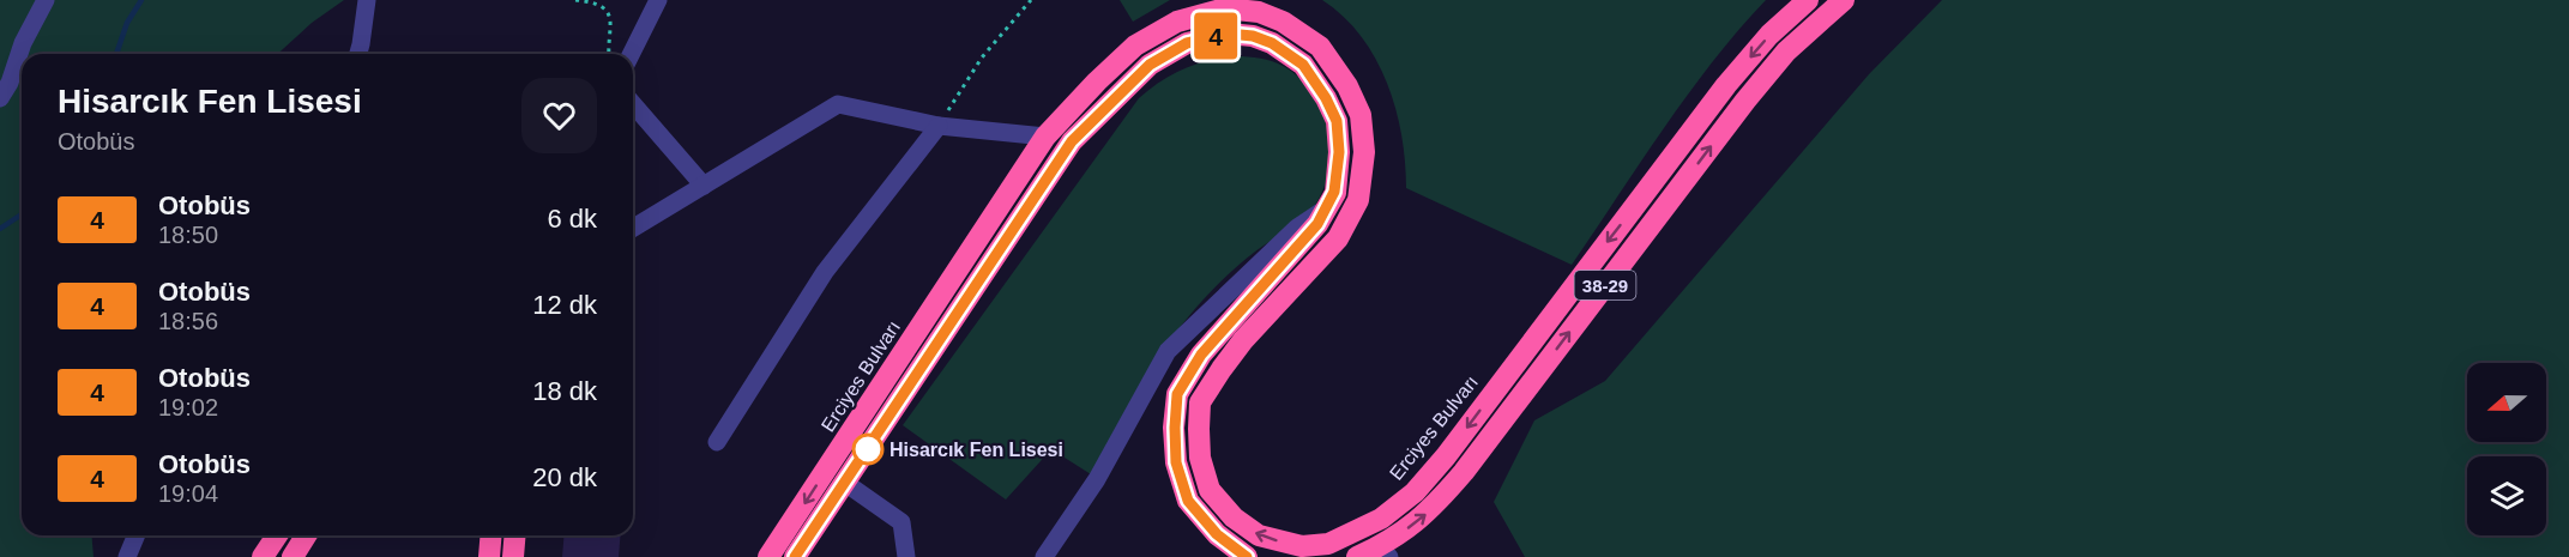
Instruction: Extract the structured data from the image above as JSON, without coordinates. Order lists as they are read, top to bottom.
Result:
{
  "streets": {
    "highway": ["38-29", "Erciyes Bulvarı"]
  },
  "places": ["Hisarcık Fen Lisesi"],
  "lines": ["bus line 4"],
  "north": "left",
  "page": {
    "on_map": "4",
    "heading": ["Hisarcık Fen Lisesi", "Otobüs"],
    "list": [
      {
        "mark": "4",
        "name": "Otobüs",
        "note": "18:50",
        "value": "6 dk"
      },
      {
        "mark": "4",
        "name": "Otobüs",
        "note": "18:56",
        "value": "12 dk"
      },
      {
        "mark": "4",
        "name": "Otobüs",
        "note": "19:02",
        "value": "18 dk"
      },
      {
        "mark": "4",
        "name": "Otobüs",
        "note": "19:04",
        "value": "20 dk"
      }
    ]
  }
}
